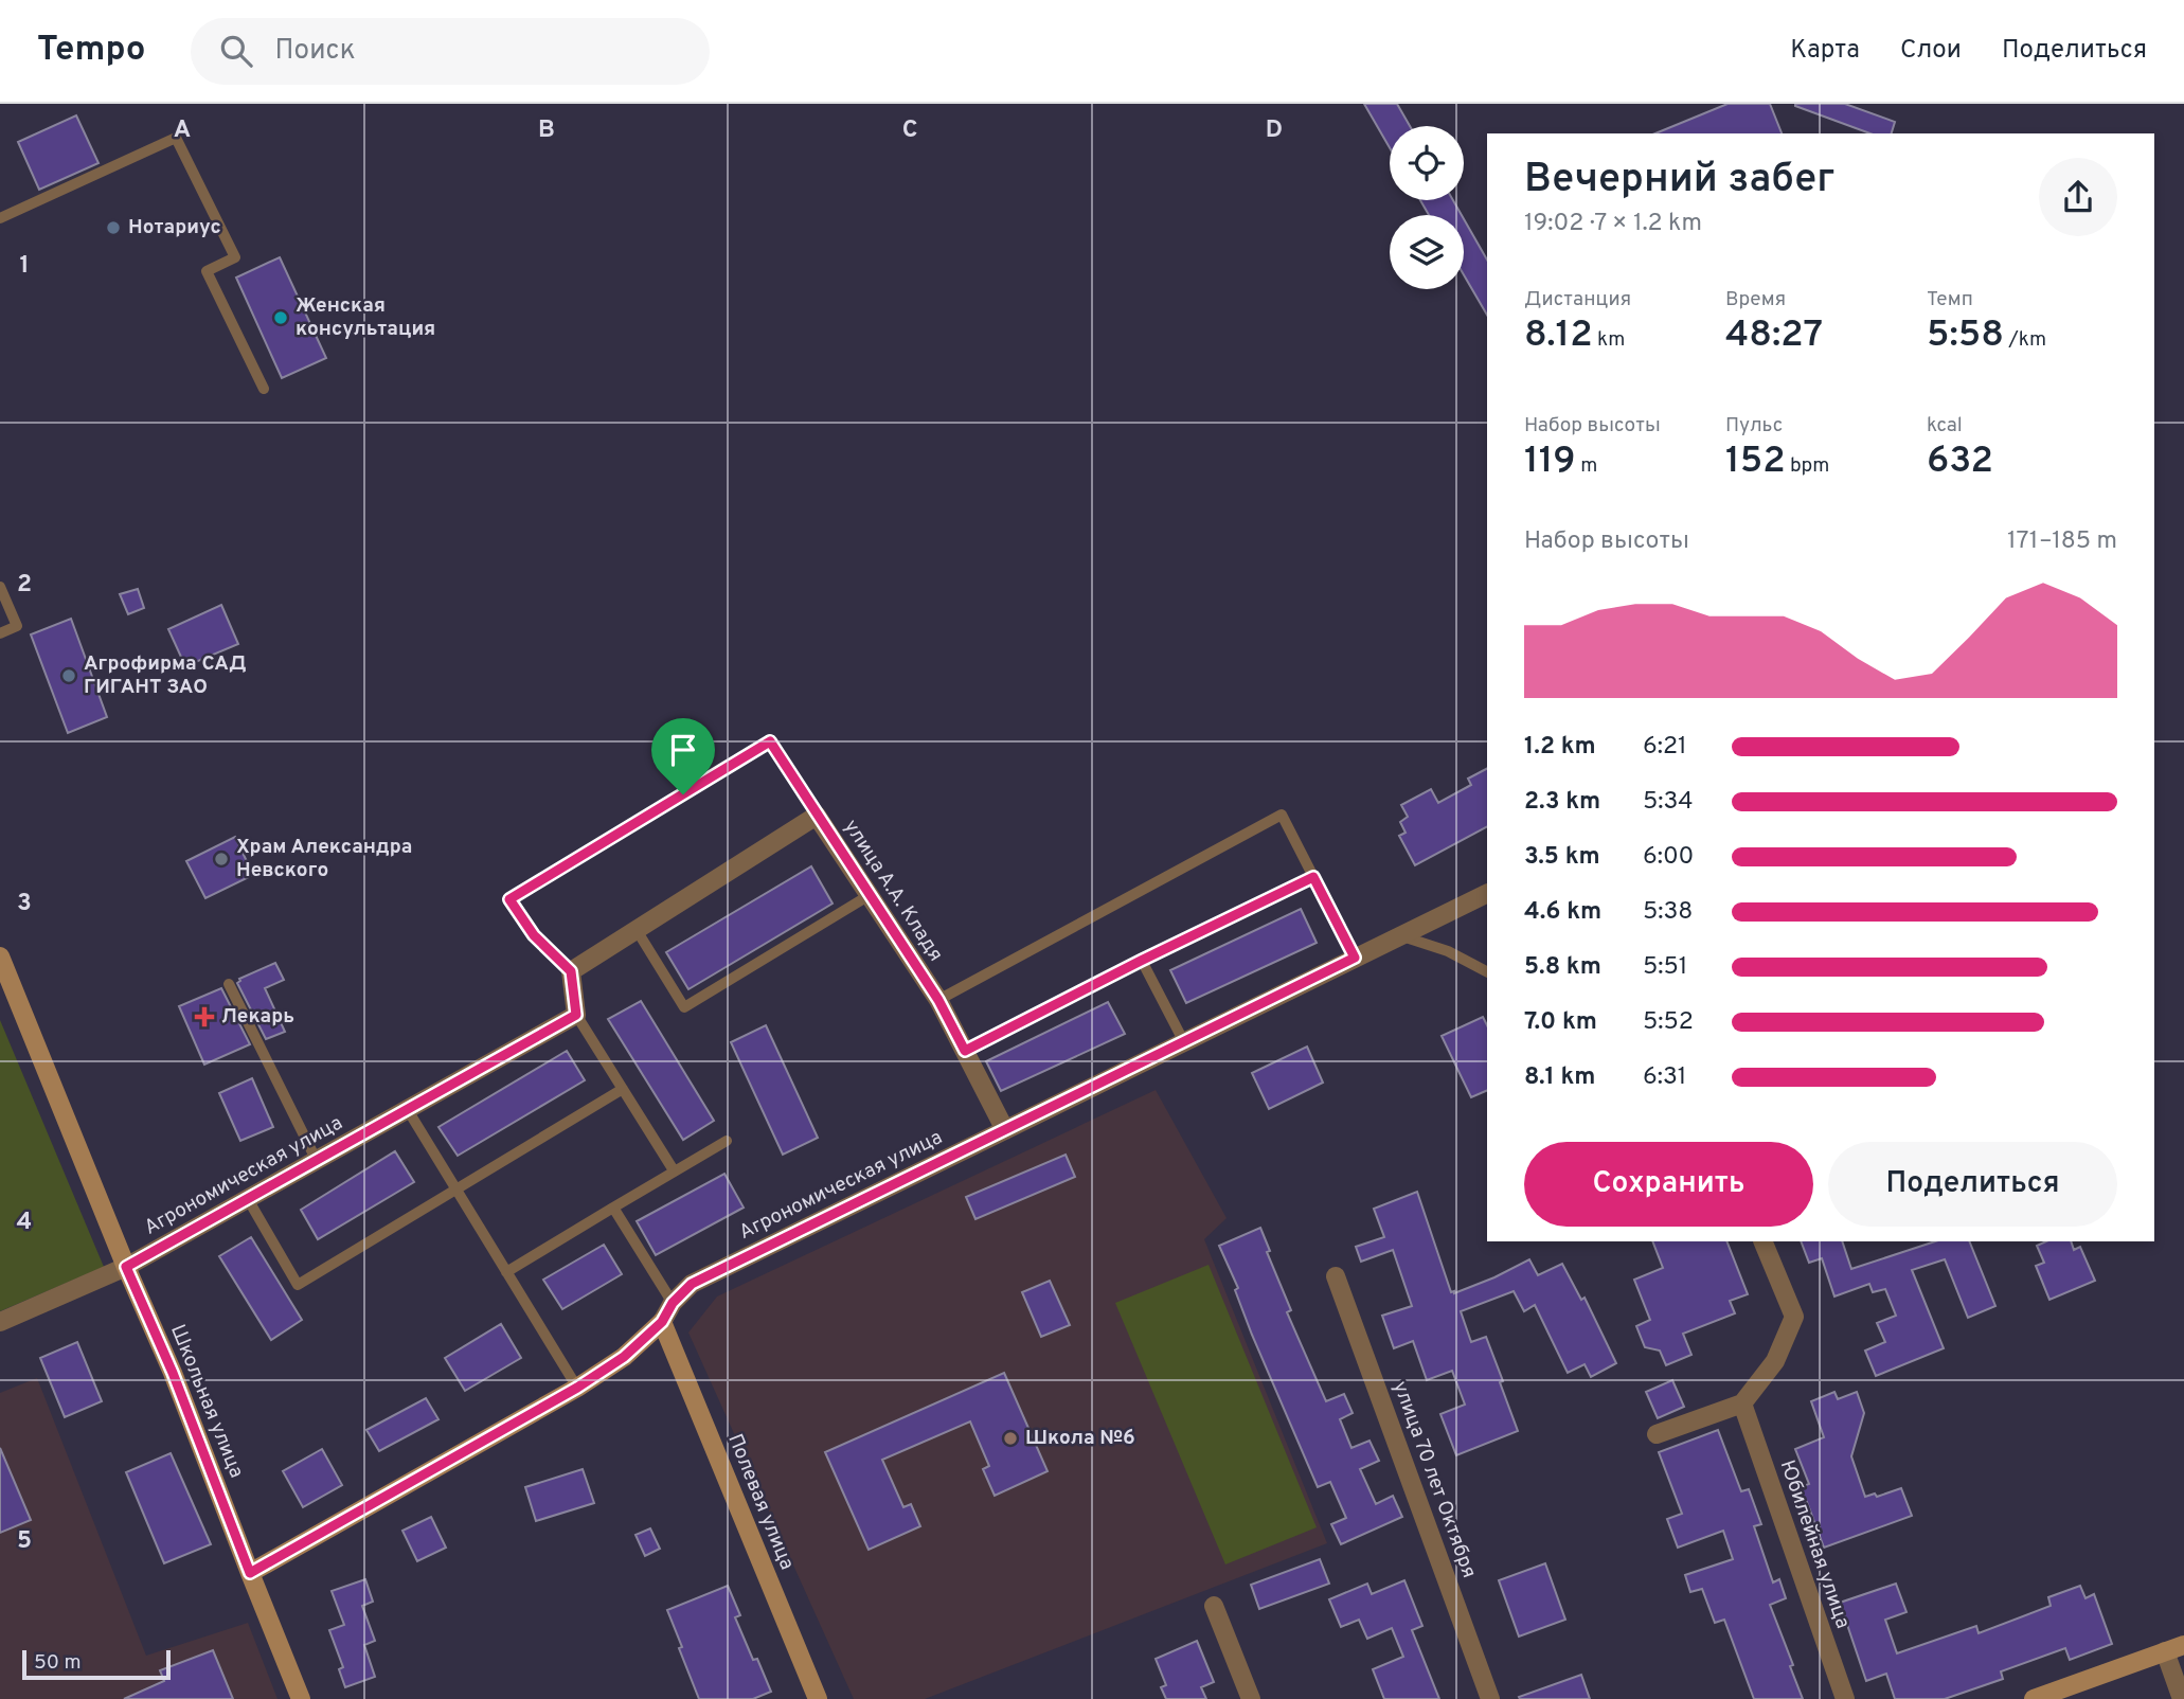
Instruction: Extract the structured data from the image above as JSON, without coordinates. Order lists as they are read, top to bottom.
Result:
{
  "streets": {
    "street": [
      "улица А.А. Кладя",
      "Агрономическая улица",
      "Школьная улица",
      "улица 70 лет Октября",
      "Полевая улица",
      "Юбилейная улица"
    ]
  },
  "crossings": [
    ["улица А.А. Кладя", "Агрономическая улица"],
    ["Агрономическая улица", "Школьная улица"],
    ["Агрономическая улица", "Полевая улица"]
  ],
  "places": {
    "other": [
      "Нотариус",
      "Женская консультация",
      "Агрофирма САД ГИГАНТ ЗАО",
      "Храм Александра Невского",
      "Школа №6"
    ],
    "health": ["Лекарь"]
  },
  "scale_bar": "50 m",
  "page": {
    "header": "Tempo",
    "search": "Поиск",
    "nav": ["Карта", "Слои", "Поделиться"],
    "heading": ["Вечерний забег", "19:02 · 7 × 1.2 km"],
    "stats": [
      ["Дистанция", "8.12 km"],
      ["Время", "48:27"],
      ["Темп", "5:58 /km"],
      ["Набор высоты", "119 m"],
      ["Пульс", "152 bpm"],
      ["kcal", "632"]
    ],
    "chart": ["Набор высоты", "171–185 m"],
    "list": [
      {
        "name": "1.2 km",
        "note": "6:21"
      },
      {
        "name": "2.3 km",
        "note": "5:34"
      },
      {
        "name": "3.5 km",
        "note": "6:00"
      },
      {
        "name": "4.6 km",
        "note": "5:38"
      },
      {
        "name": "5.8 km",
        "note": "5:51"
      },
      {
        "name": "7.0 km",
        "note": "5:52"
      },
      {
        "name": "8.1 km",
        "note": "6:31"
      }
    ],
    "buttons": ["Сохранить", "Поделиться"],
    "scale": "50 m"
  },
  "grid": {
    "columns": [
      "A",
      "B",
      "C",
      "D"
    ],
    "rows": [
      "1",
      "2",
      "3",
      "4",
      "5"
    ]
  }
}
